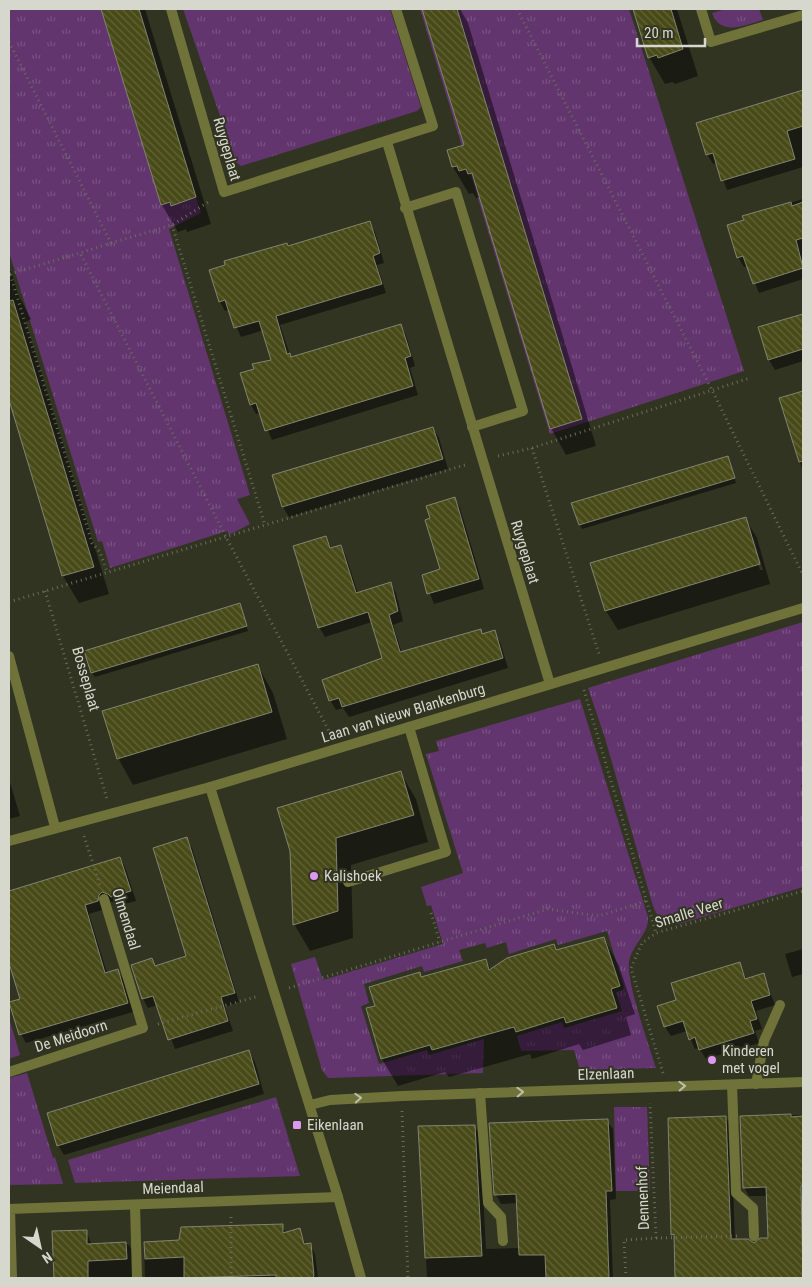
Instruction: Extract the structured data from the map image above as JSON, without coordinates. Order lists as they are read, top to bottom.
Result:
{
  "streets": {
    "street": [
      "Ruygeplaat",
      "Laan van Nieuw Blankenburg",
      "Olmendaal",
      "De Meidoorn",
      "Elzenlaan",
      "Meiendaal"
    ],
    "path": ["Bosseplaat", "Smalle Veer", "Dennenhof"]
  },
  "crossings": [
    ["Ruygeplaat", "Laan van Nieuw Blankenburg"],
    ["Bosseplaat", "Laan van Nieuw Blankenburg"],
    ["Laan van Nieuw Blankenburg", "Olmendaal"],
    ["Smalle Veer", "Elzenlaan"],
    ["Olmendaal", "De Meidoorn"],
    ["Elzenlaan", "Dennenhof"]
  ],
  "one_way": ["Elzenlaan"],
  "places": {
    "other": ["Kalishoek", "Kinderen met vogel"],
    "transit": ["Eikenlaan"]
  },
  "scale_bar": "20 m",
  "north": "bottom right"
}
